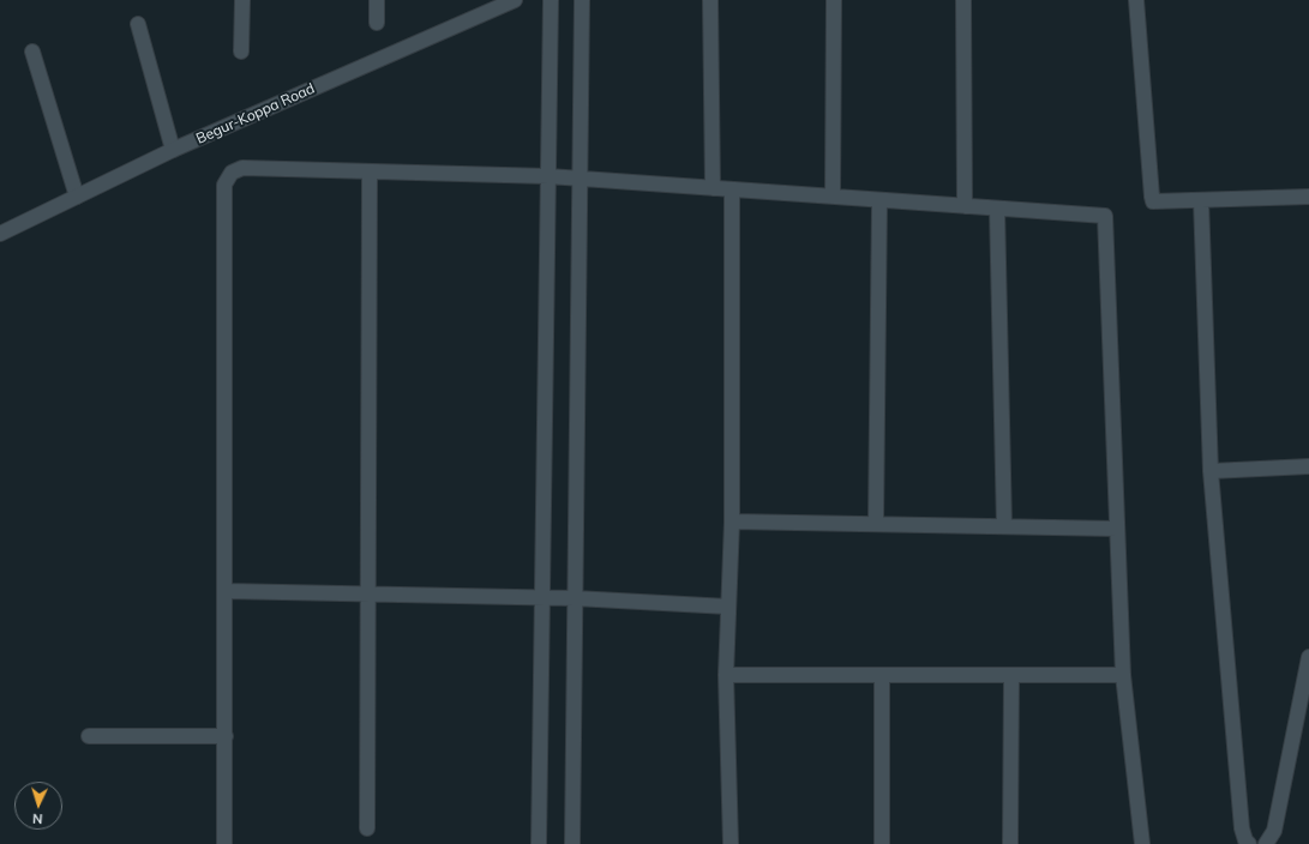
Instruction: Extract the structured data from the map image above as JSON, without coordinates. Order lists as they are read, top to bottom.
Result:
{
  "streets": {
    "street": ["Begur-Koppa Road"]
  },
  "north": "bottom"
}
